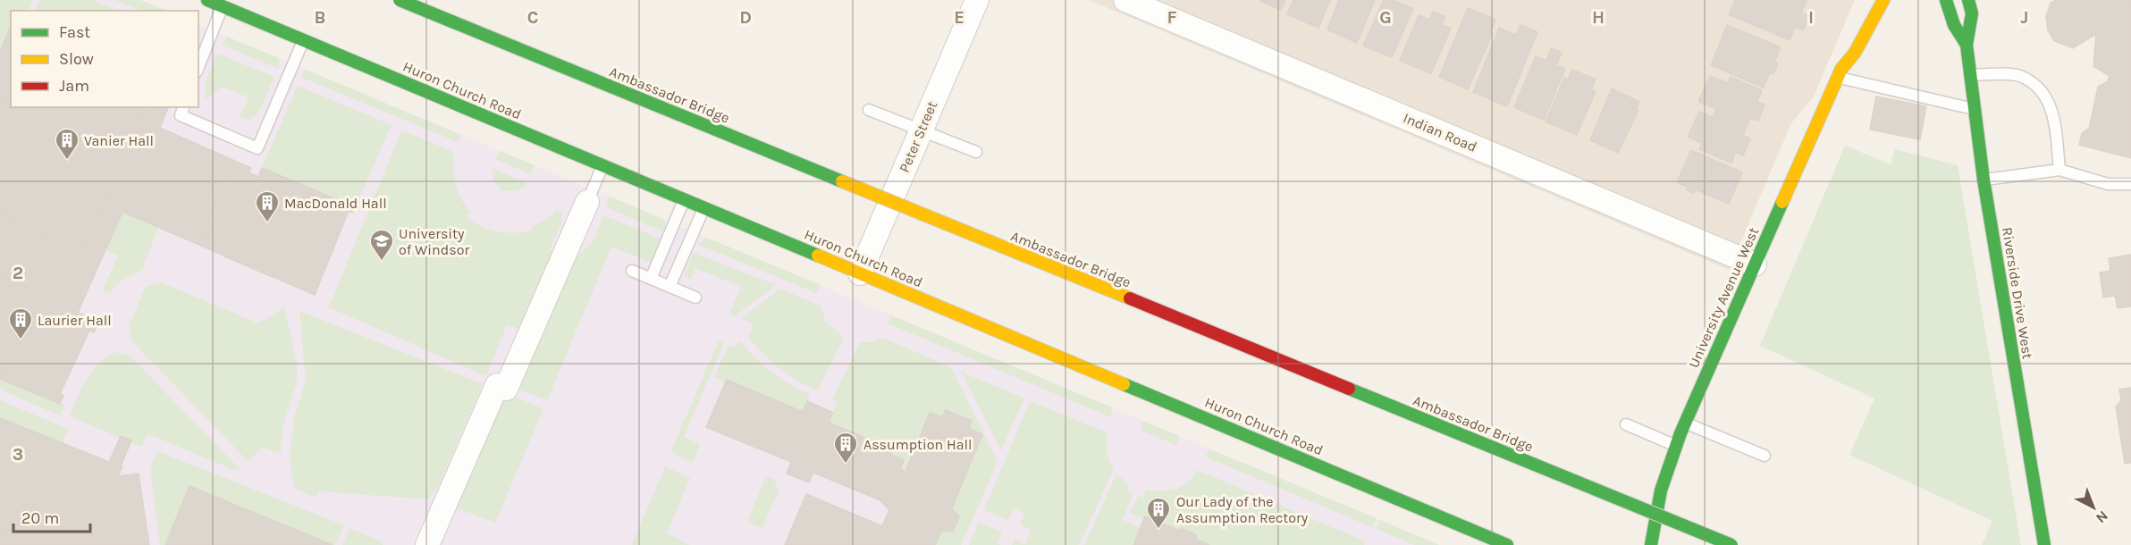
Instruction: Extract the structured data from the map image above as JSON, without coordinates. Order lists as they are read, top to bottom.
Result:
{
  "streets": {
    "main road": [
      "Huron Church Road",
      "Ambassador Bridge",
      "Riverside Drive West",
      "University Avenue West"
    ],
    "street": ["Indian Road", "Peter Street"]
  },
  "crossings": [
    ["Huron Church Road", "Peter Street"],
    ["Indian Road", "University Avenue West"]
  ],
  "places": {
    "building": [
      "Vanier Hall",
      "MacDonald Hall",
      "Laurier Hall",
      "Assumption Hall",
      "Our Lady of the Assumption Rectory"
    ],
    "school or university": ["University of Windsor"]
  },
  "legend": ["Fast", "Slow", "Jam"],
  "scale_bar": "20 m",
  "north": "bottom right",
  "grid": {
    "columns": [
      "B",
      "C",
      "D",
      "E",
      "F",
      "G",
      "H",
      "I",
      "J"
    ],
    "rows": ["2", "3"]
  }
}
